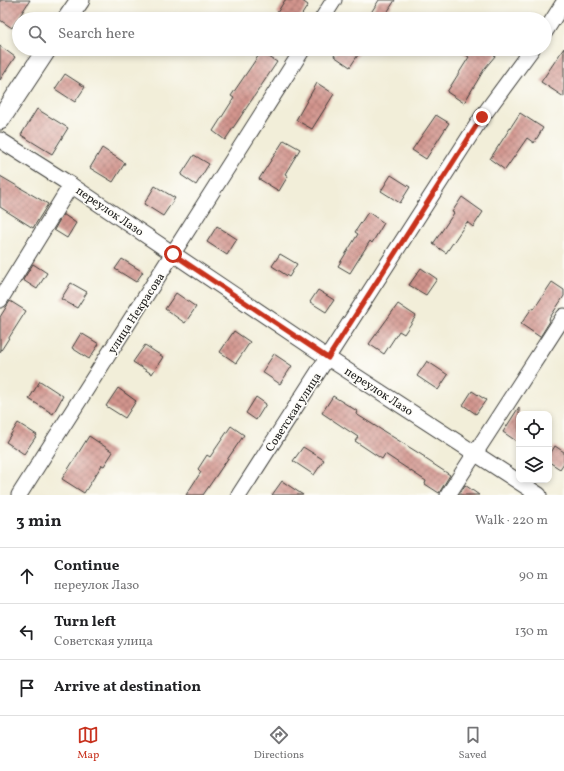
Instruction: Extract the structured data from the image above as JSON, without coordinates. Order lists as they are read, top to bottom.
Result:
{
  "streets": {
    "street": ["переулок Лазо", "улица Некрасова", "Советская улица"]
  },
  "crossings": [
    ["переулок Лазо", "улица Некрасова"],
    ["переулок Лазо", "Советская улица"]
  ],
  "page": {
    "search": "Search here",
    "heading": ["3 min", "Walk · 220 m"],
    "list": [
      ["Continue", "переулок Лазо", "90 m"],
      ["Turn left", "Советская улица", "130 m"],
      "Arrive at destination"
    ],
    "nav": ["Map", "Directions", "Saved"]
  }
}
